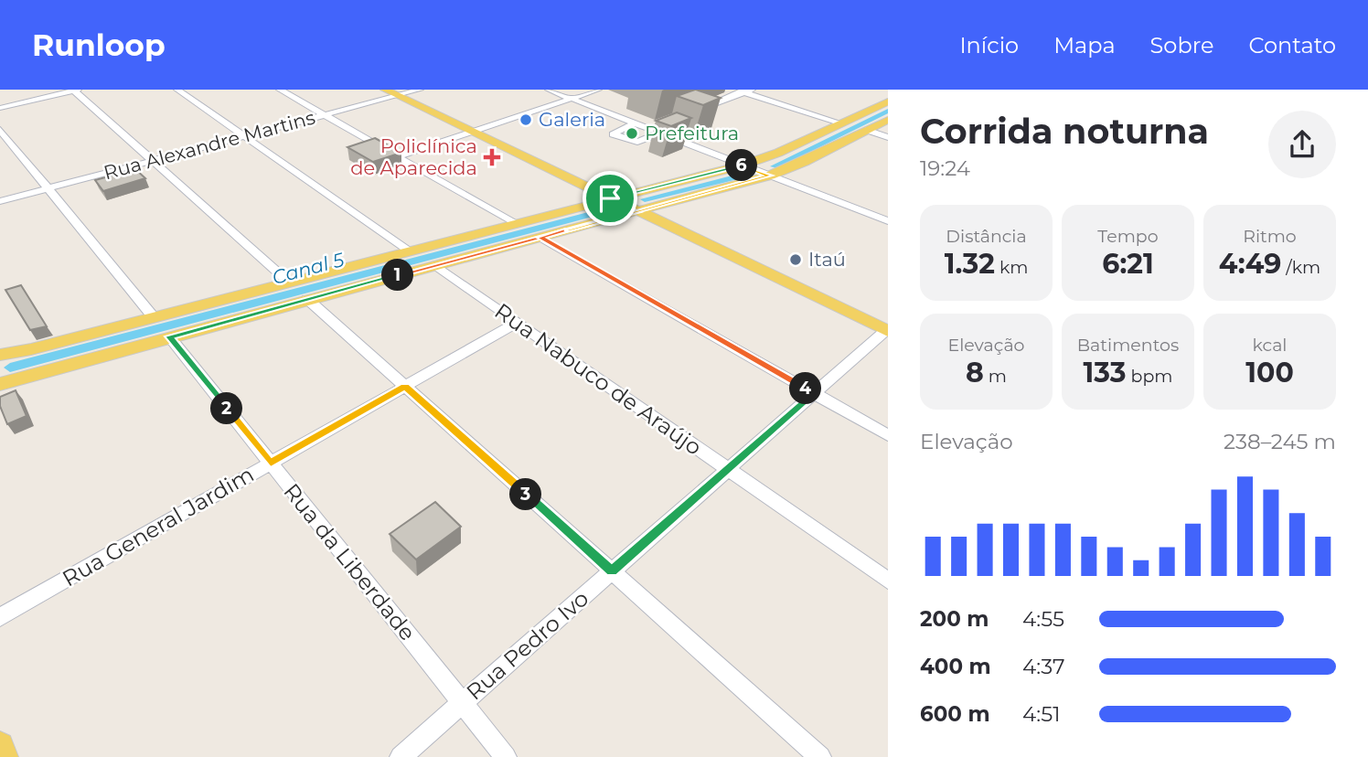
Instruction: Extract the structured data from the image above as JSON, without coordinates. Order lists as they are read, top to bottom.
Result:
{
  "streets": {
    "street": [
      "Rua Alexandre Martins",
      "Rua Nabuco de Araújo",
      "Rua General Jardim",
      "Rua da Liberdade",
      "Rua Pedro Ivo"
    ]
  },
  "crossings": [
    ["Rua Nabuco de Araújo", "Rua General Jardim"],
    ["Rua Nabuco de Araújo", "Rua Pedro Ivo"],
    ["Rua General Jardim", "Rua da Liberdade"],
    ["Rua da Liberdade", "Rua Pedro Ivo"]
  ],
  "water": ["Canal 5"],
  "places": {
    "other": ["Galeria", "Prefeitura", "Itaú"],
    "health": ["Policlínica de Aparecida"]
  },
  "page": {
    "header": "Runloop",
    "nav": [
      "Início",
      "Mapa",
      "Sobre",
      "Contato"
    ],
    "heading": ["Corrida noturna", "19:24"],
    "pins": [
      "6",
      "1",
      "4",
      "2",
      "3"
    ],
    "stats": [
      ["Distância", "1.32 km"],
      ["Tempo", "6:21"],
      ["Ritmo", "4:49 /km"],
      ["Elevação", "8 m"],
      ["Batimentos", "133 bpm"],
      ["kcal", "100"]
    ],
    "chart": ["Elevação", "238–245 m"],
    "list": [
      {
        "name": "200 m",
        "note": "4:55"
      },
      {
        "name": "400 m",
        "note": "4:37"
      },
      {
        "name": "600 m",
        "note": "4:51"
      }
    ]
  }
}
